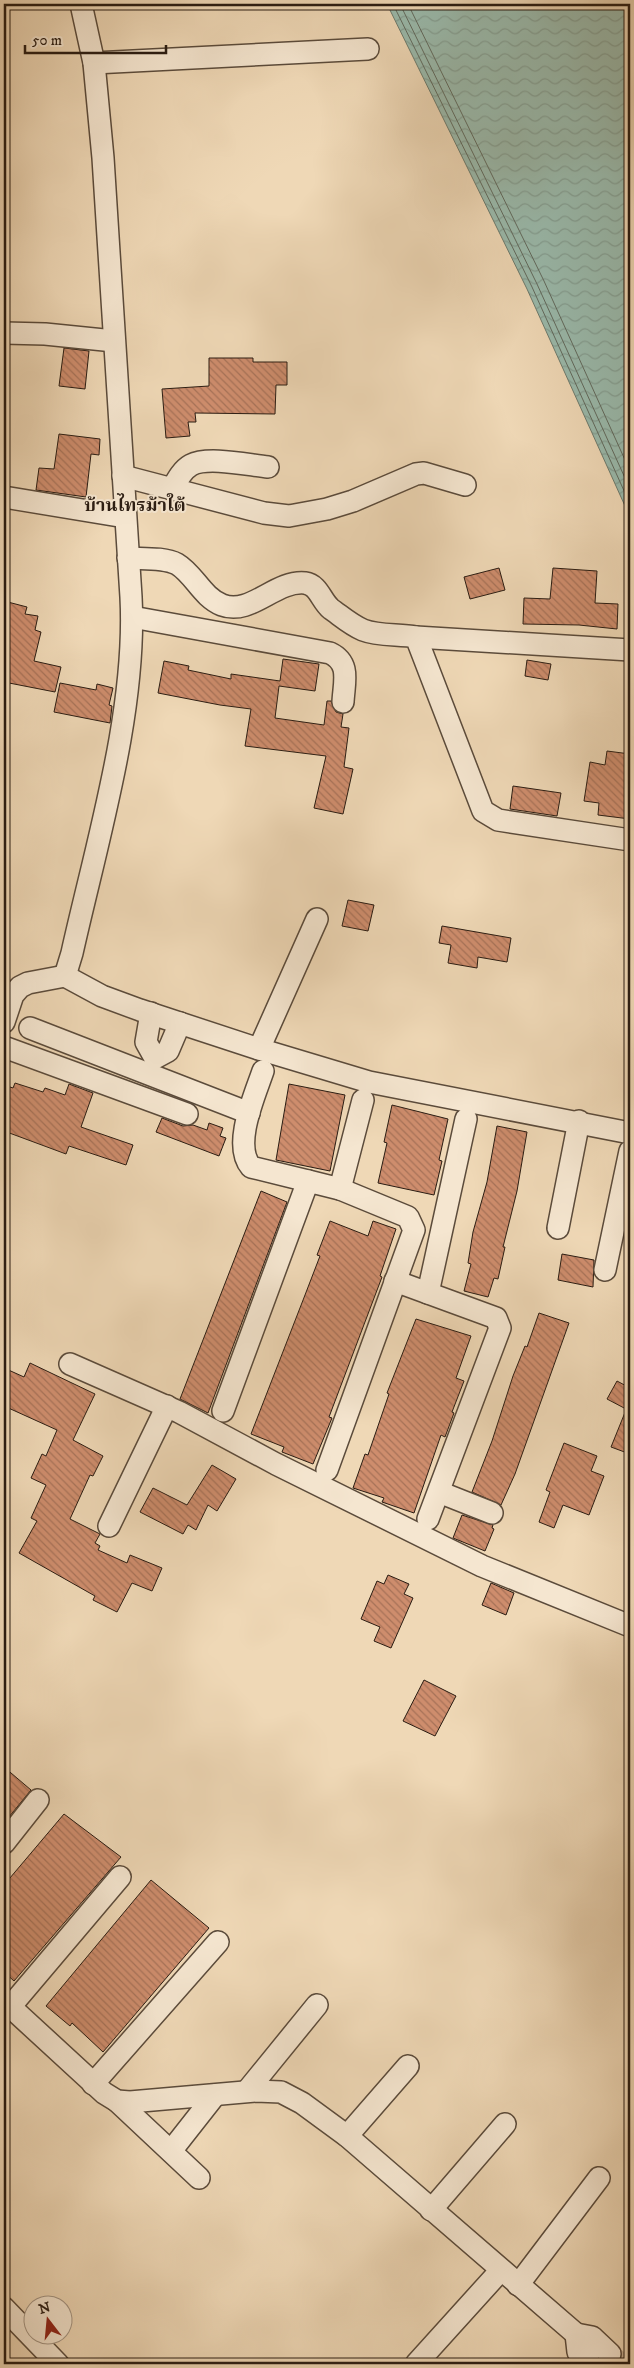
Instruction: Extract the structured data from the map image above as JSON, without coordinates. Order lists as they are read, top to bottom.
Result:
{
  "districts": ["บ้านไทรม้าใต้"],
  "scale_bar": "50 m",
  "north": "top"
}
